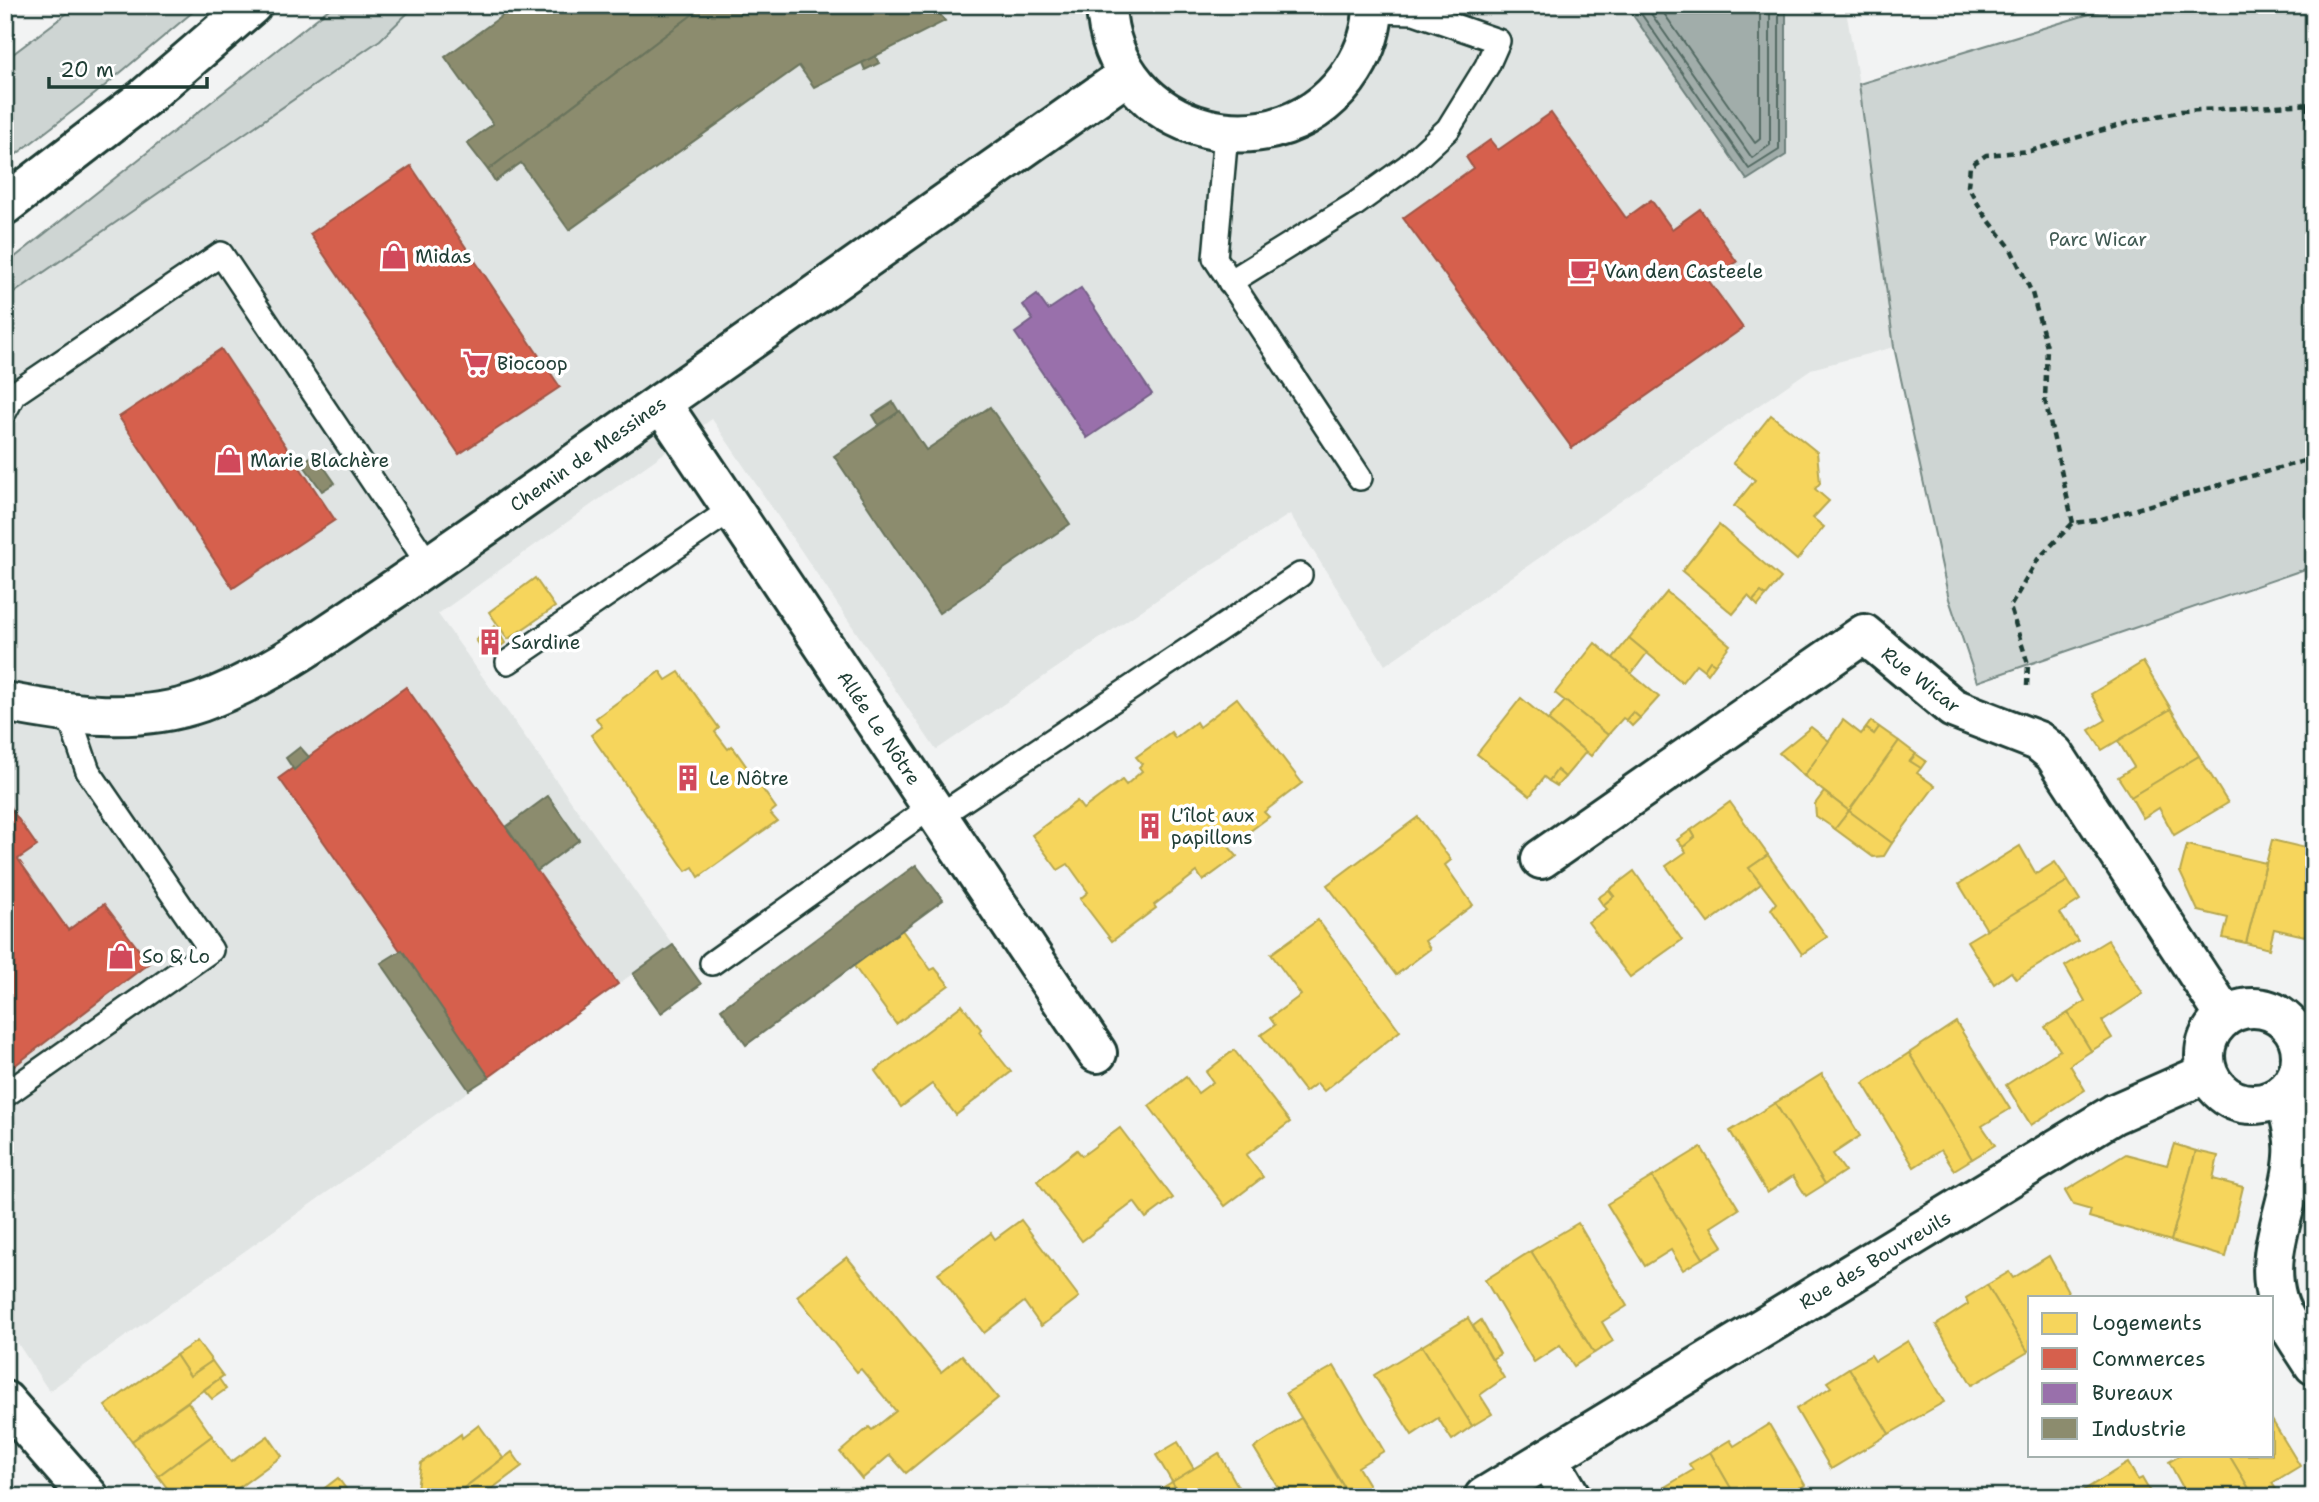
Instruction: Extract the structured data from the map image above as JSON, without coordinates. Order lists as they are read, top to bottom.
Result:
{
  "streets": {
    "main road": [
      "Chemin de Messines",
      "Rue Wicar",
      "Allée Le Nôtre",
      "Rue des Bouvreuils"
    ]
  },
  "crossings": [
    ["Chemin de Messines", "Allée Le Nôtre"],
    ["Rue Wicar", "Rue des Bouvreuils"]
  ],
  "parks": ["Parc Wicar"],
  "places": {
    "shop": ["Midas", "Marie Blachère", "So & Lo"],
    "cafe": ["Van den Casteele"],
    "supermarket": ["Biocoop"],
    "building": ["Sardine", "Le Nôtre", "L'îlot aux papillons"]
  },
  "legend": [
    "Logements",
    "Commerces",
    "Bureaux",
    "Industrie"
  ],
  "scale_bar": "20 m"
}
